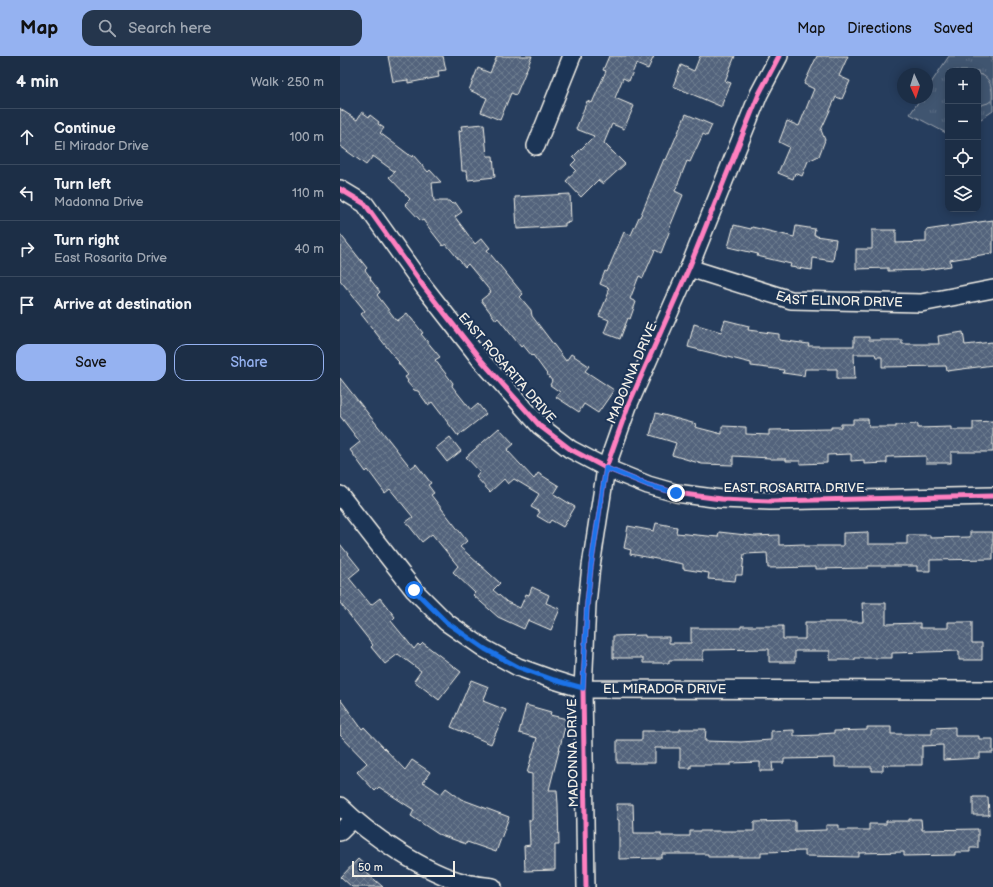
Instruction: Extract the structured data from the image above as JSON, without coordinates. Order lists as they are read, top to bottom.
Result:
{
  "streets": {
    "street": [
      "EAST ELINOR DRIVE",
      "EAST ROSARITA DRIVE",
      "MADONNA DRIVE",
      "EL MIRADOR DRIVE"
    ]
  },
  "crossings": [
    ["EAST ELINOR DRIVE", "MADONNA DRIVE"],
    ["EAST ROSARITA DRIVE", "MADONNA DRIVE"],
    ["MADONNA DRIVE", "EL MIRADOR DRIVE"]
  ],
  "scale_bar": "50 m",
  "north": "bottom",
  "page": {
    "header": "Map",
    "search": "Search here",
    "nav": ["Map", "Directions", "Saved"],
    "heading": ["4 min", "Walk · 250 m"],
    "map_buttons": ["+", "−"],
    "list": [
      ["Continue", "El Mirador Drive", "100 m"],
      ["Turn left", "Madonna Drive", "110 m"],
      ["Turn right", "East Rosarita Drive", "40 m"],
      "Arrive at destination"
    ],
    "buttons": ["Save", "Share"],
    "scale": "50 m"
  }
}
